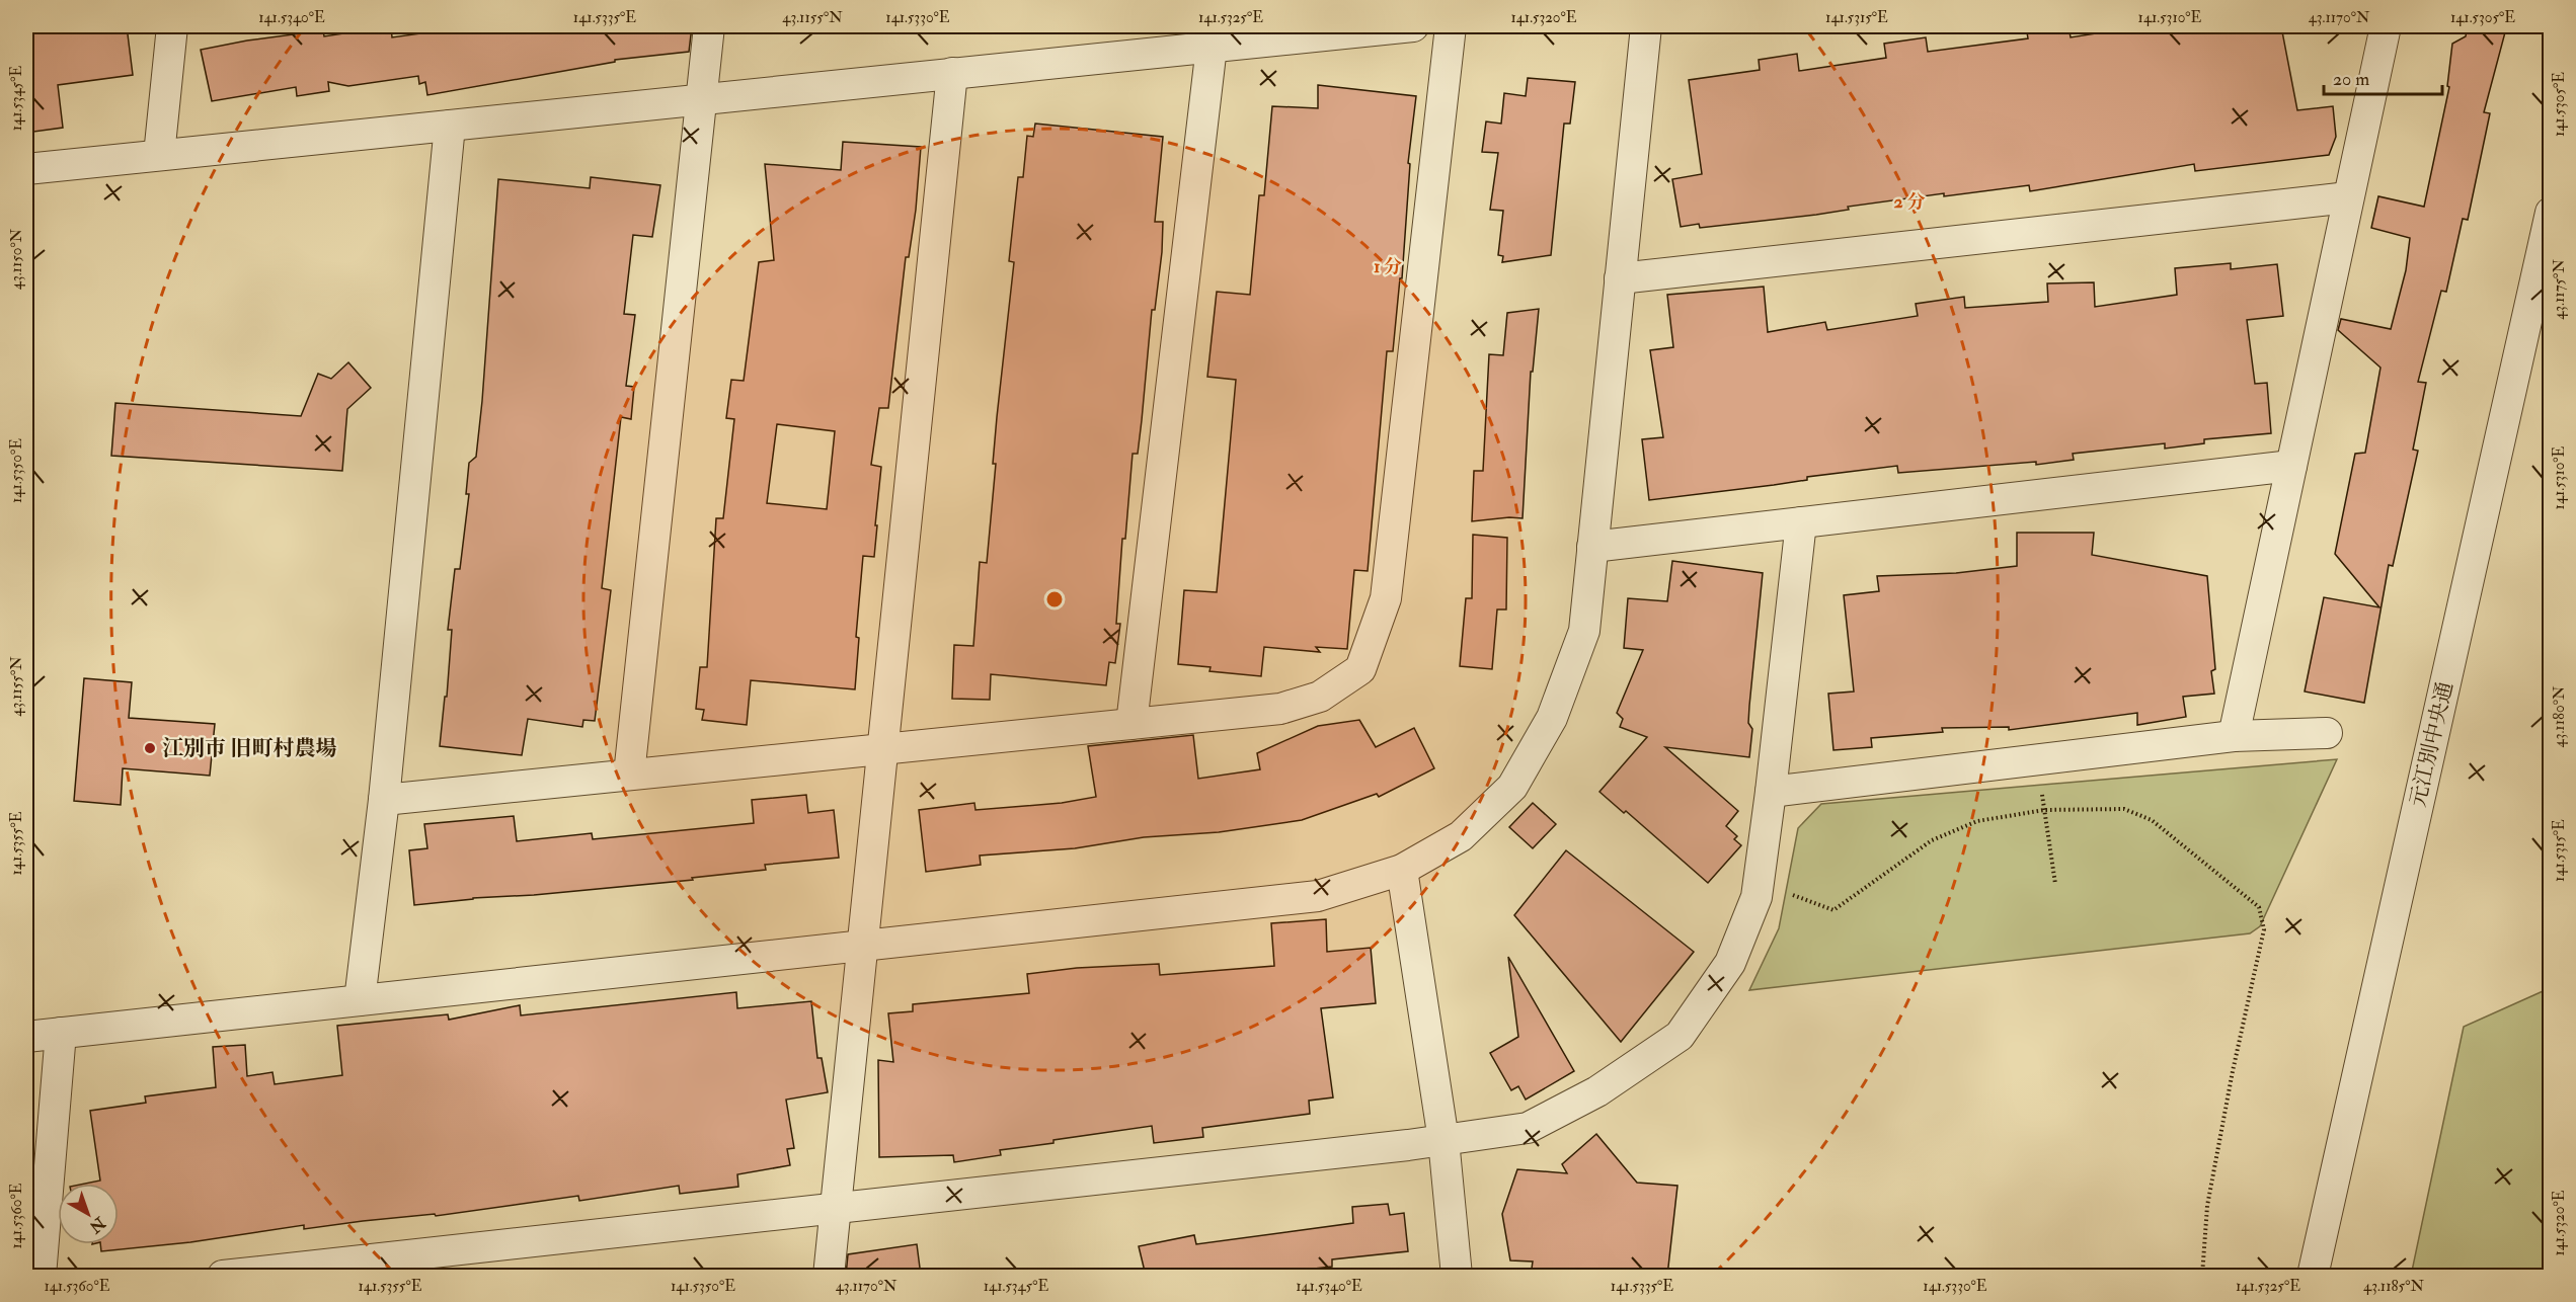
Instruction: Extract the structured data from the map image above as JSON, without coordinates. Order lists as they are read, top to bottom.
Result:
{
  "streets": {
    "street": ["元江別中央通"]
  },
  "places": ["江別市 旧町村農場"],
  "scale_bar": "20 m",
  "north": "bottom right",
  "coordinates": [
    "141.5340°E",
    "141.5335°E",
    "43.1155°N",
    "141.5330°E",
    "141.5325°E",
    "141.5320°E",
    "141.5315°E",
    "141.5310°E",
    "43.1170°N",
    "141.5305°E",
    "141.5345°E",
    "43.1150°N",
    "43.1175°N",
    "141.5350°E",
    "43.1180°N",
    "141.5355°E",
    "141.5360°E",
    "43.1185°N"
  ],
  "rings": ["2 分", "1 分"]
}
